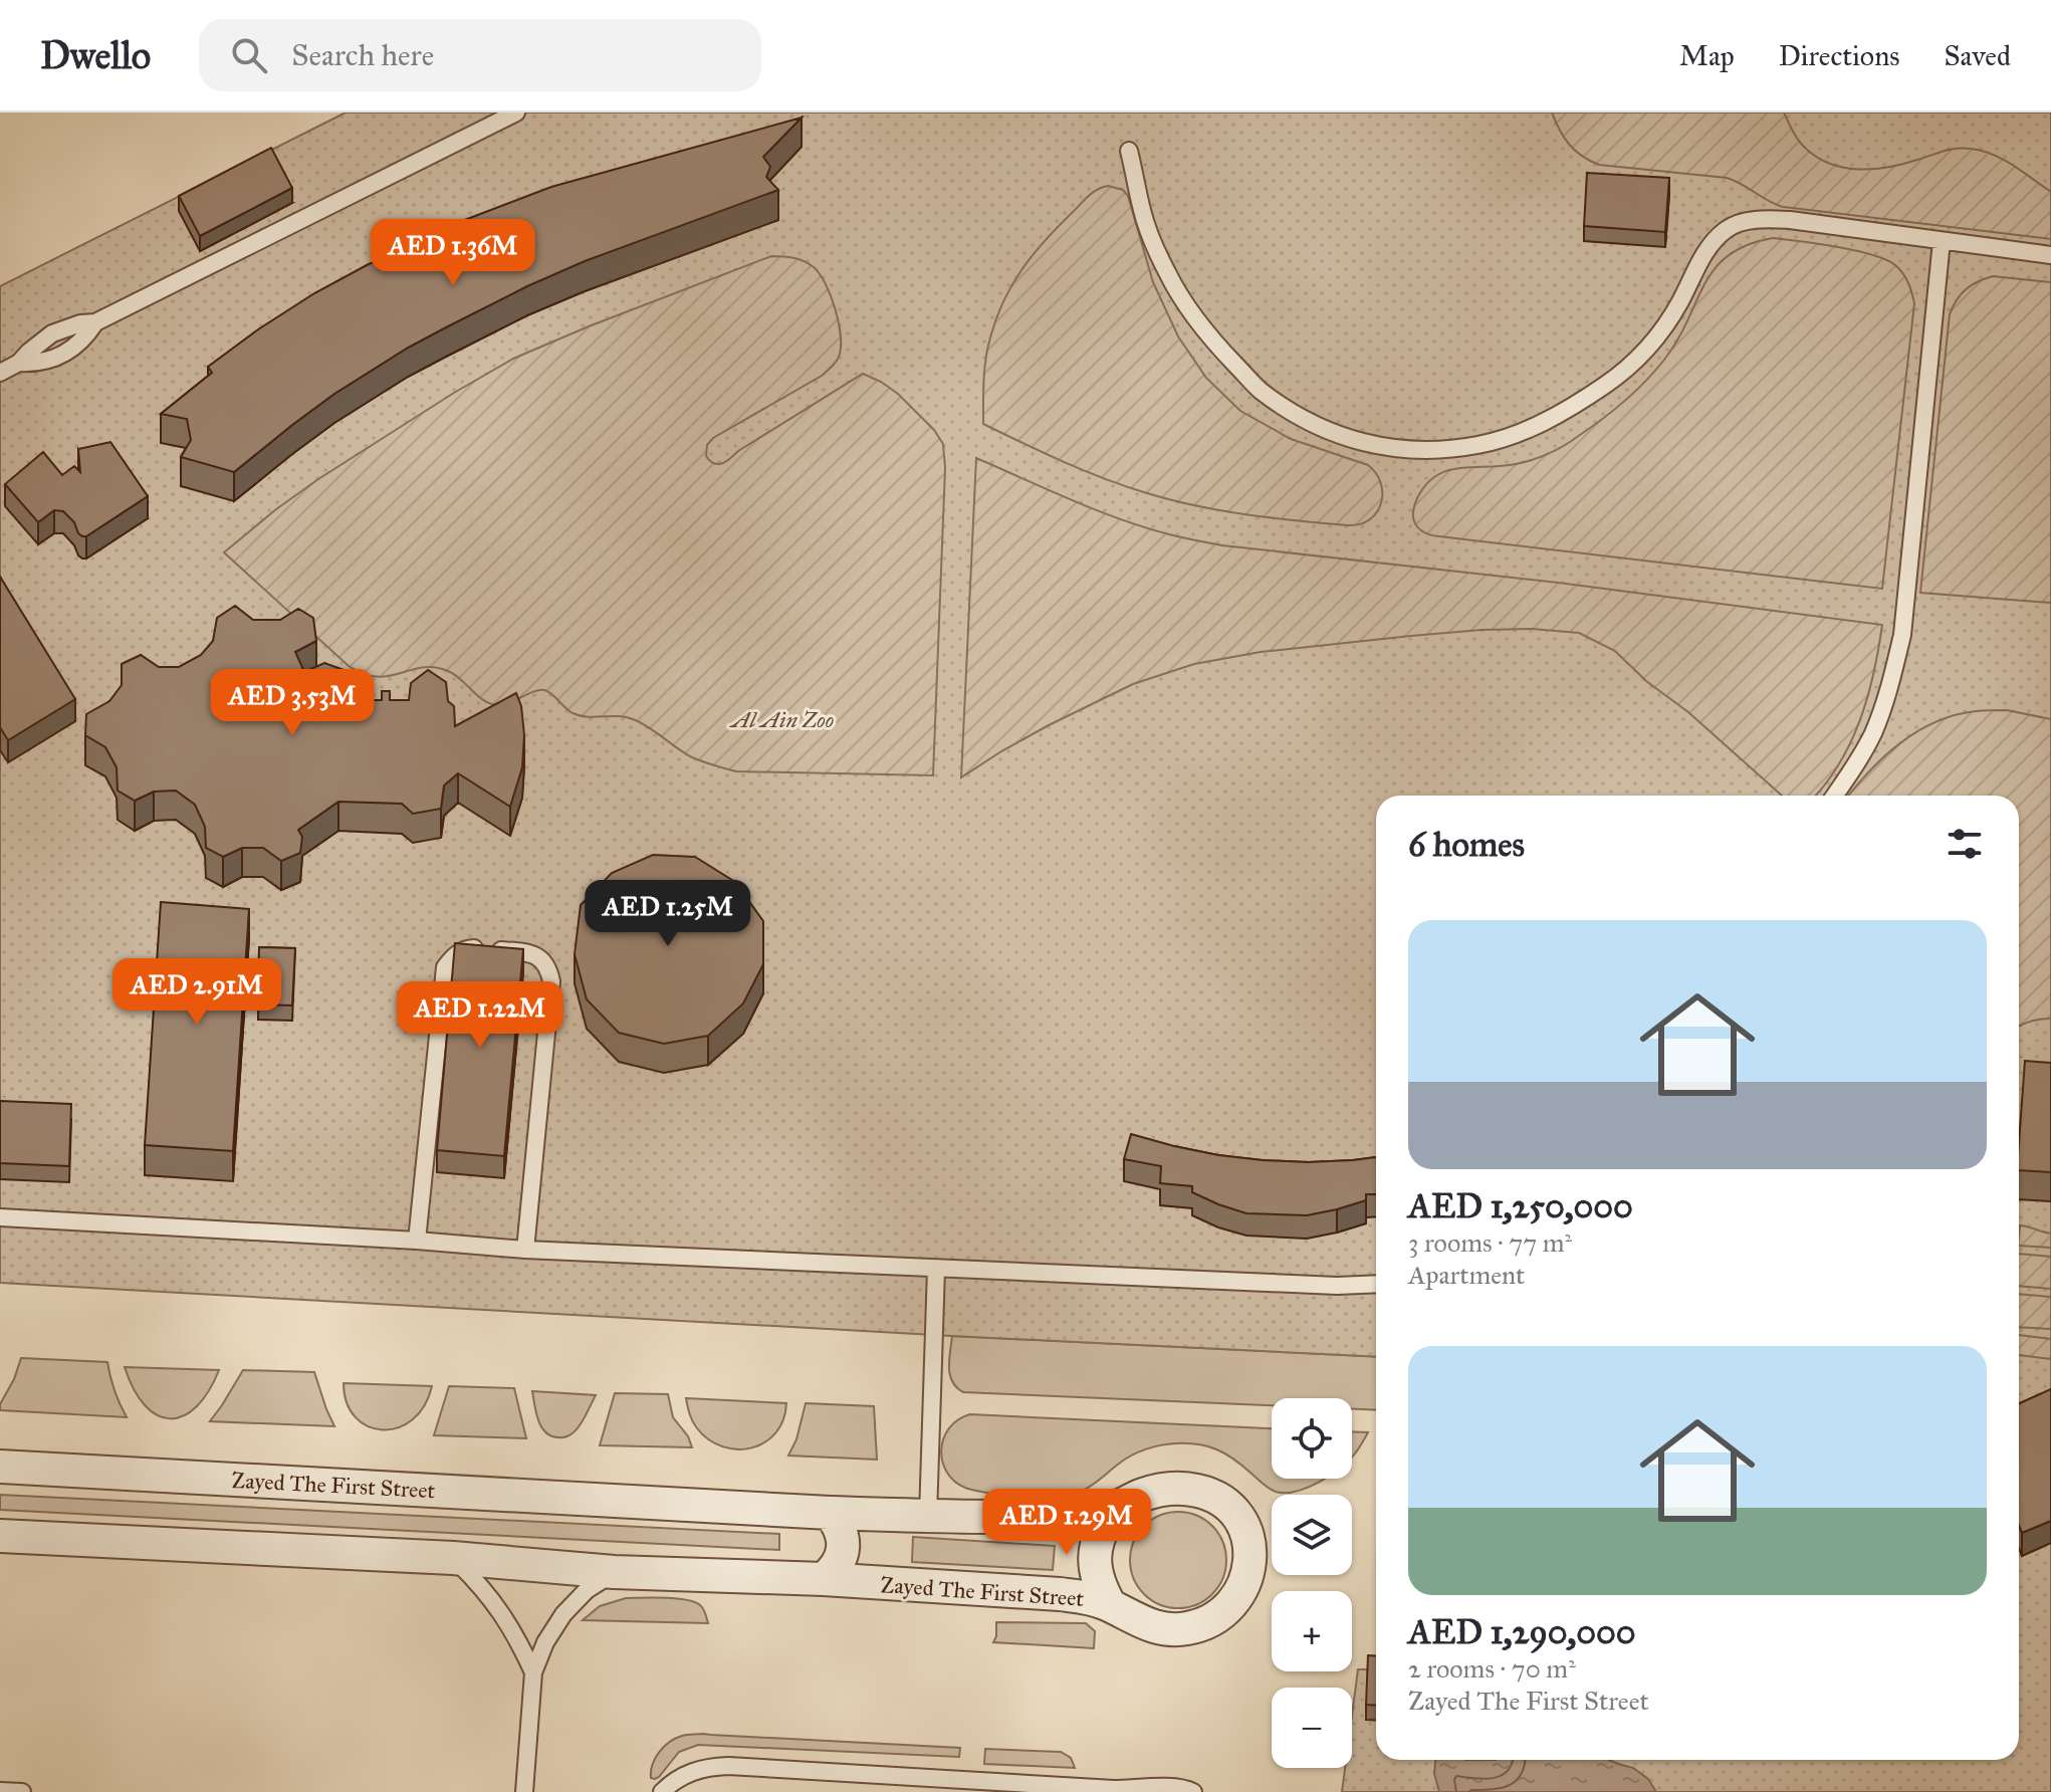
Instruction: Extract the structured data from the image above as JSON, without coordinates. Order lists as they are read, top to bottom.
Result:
{
  "streets": {
    "street": ["Zayed The First Street"]
  },
  "parks": ["Al Ain Zoo"],
  "page": {
    "header": "Dwello",
    "search": "Search here",
    "nav": ["Map", "Directions", "Saved"],
    "price": [
      "AED 1.36M",
      "AED 3.53M",
      "AED 1.25M",
      "AED 2.91M",
      "AED 1.22M",
      "AED 1.29M"
    ],
    "heading": "6 homes",
    "list": [
      {
        "name": "AED 1,250,000",
        "note": "3 rooms · 77 m² · Apartment"
      },
      {
        "name": "AED 1,290,000",
        "note": "2 rooms · 70 m² · Zayed The First Street"
      }
    ],
    "map_buttons": ["+", "−"]
  }
}
